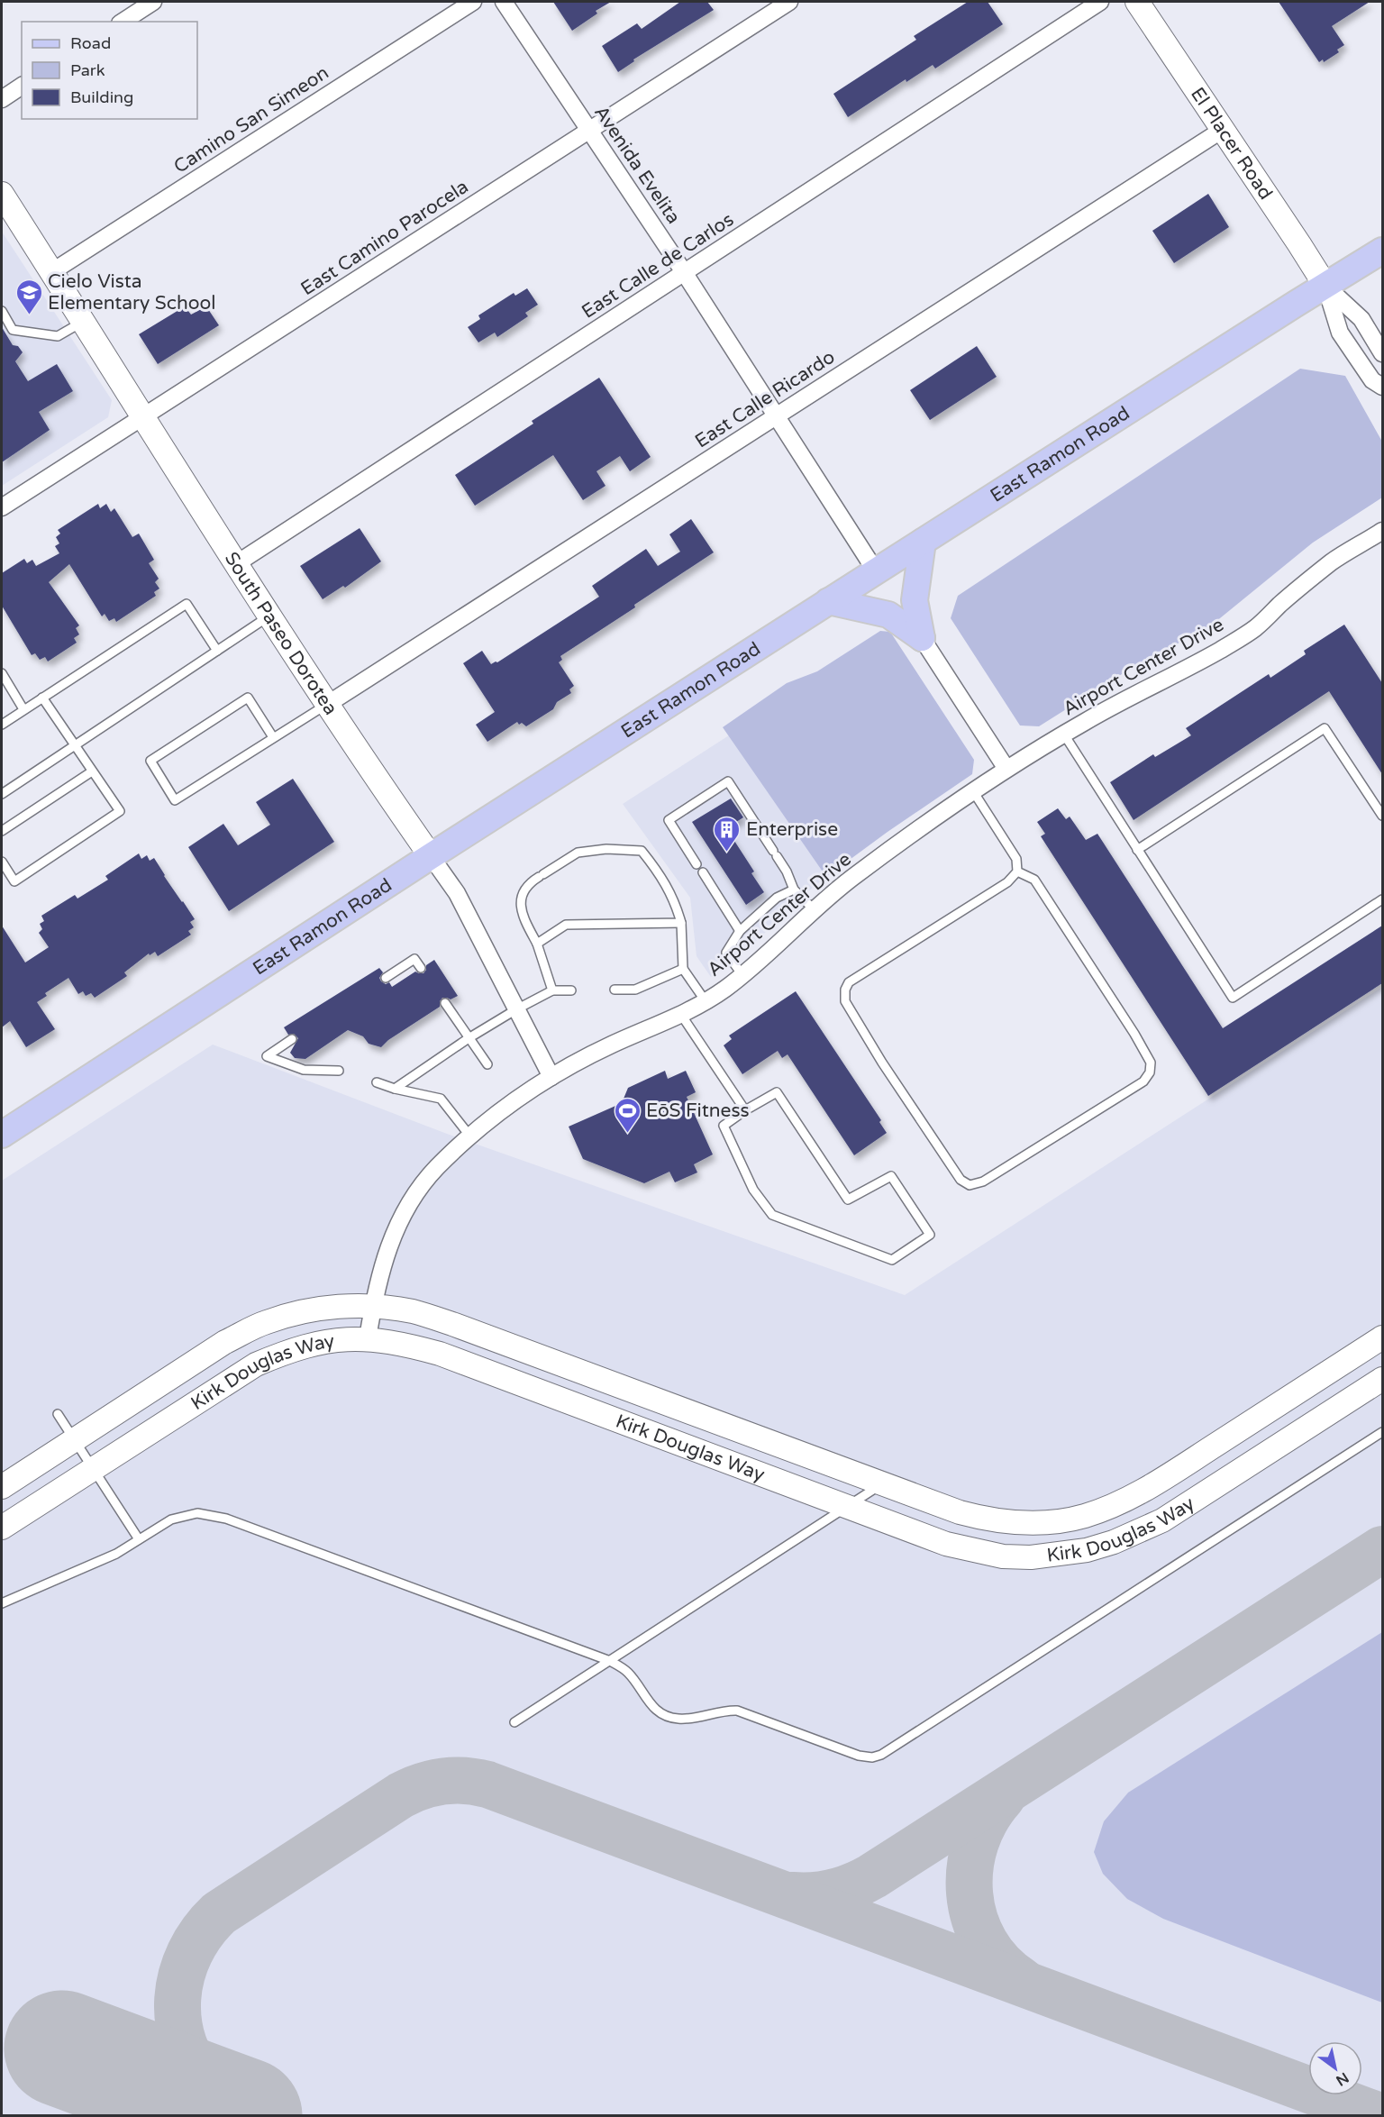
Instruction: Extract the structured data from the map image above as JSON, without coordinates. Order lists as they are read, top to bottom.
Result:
{
  "streets": {
    "main road": ["East Ramon Road"],
    "street": [
      "Camino San Simeon",
      "El Placer Road",
      "Avenida Evelita",
      "East Camino Parocela",
      "East Calle de Carlos",
      "East Calle Ricardo",
      "South Paseo Dorotea",
      "Airport Center Drive",
      "Kirk Douglas Way"
    ]
  },
  "crossings": [
    ["Camino San Simeon", "South Paseo Dorotea"],
    ["El Placer Road", "East Calle Ricardo"],
    ["El Placer Road", "East Ramon Road"],
    ["Avenida Evelita", "East Camino Parocela"],
    ["Avenida Evelita", "East Calle de Carlos"],
    ["Avenida Evelita", "East Calle Ricardo"],
    ["Avenida Evelita", "East Ramon Road"],
    ["East Camino Parocela", "South Paseo Dorotea"],
    ["East Calle de Carlos", "South Paseo Dorotea"],
    ["East Calle Ricardo", "South Paseo Dorotea"],
    ["East Ramon Road", "South Paseo Dorotea"],
    ["South Paseo Dorotea", "Airport Center Drive"],
    ["Airport Center Drive", "Kirk Douglas Way"]
  ],
  "places": {
    "school or university": ["Cielo Vista Elementary School"],
    "building": ["Enterprise"],
    "sports": ["EōS Fitness"]
  },
  "legend": ["Road", "Park", "Building"],
  "north": "bottom right"
}
